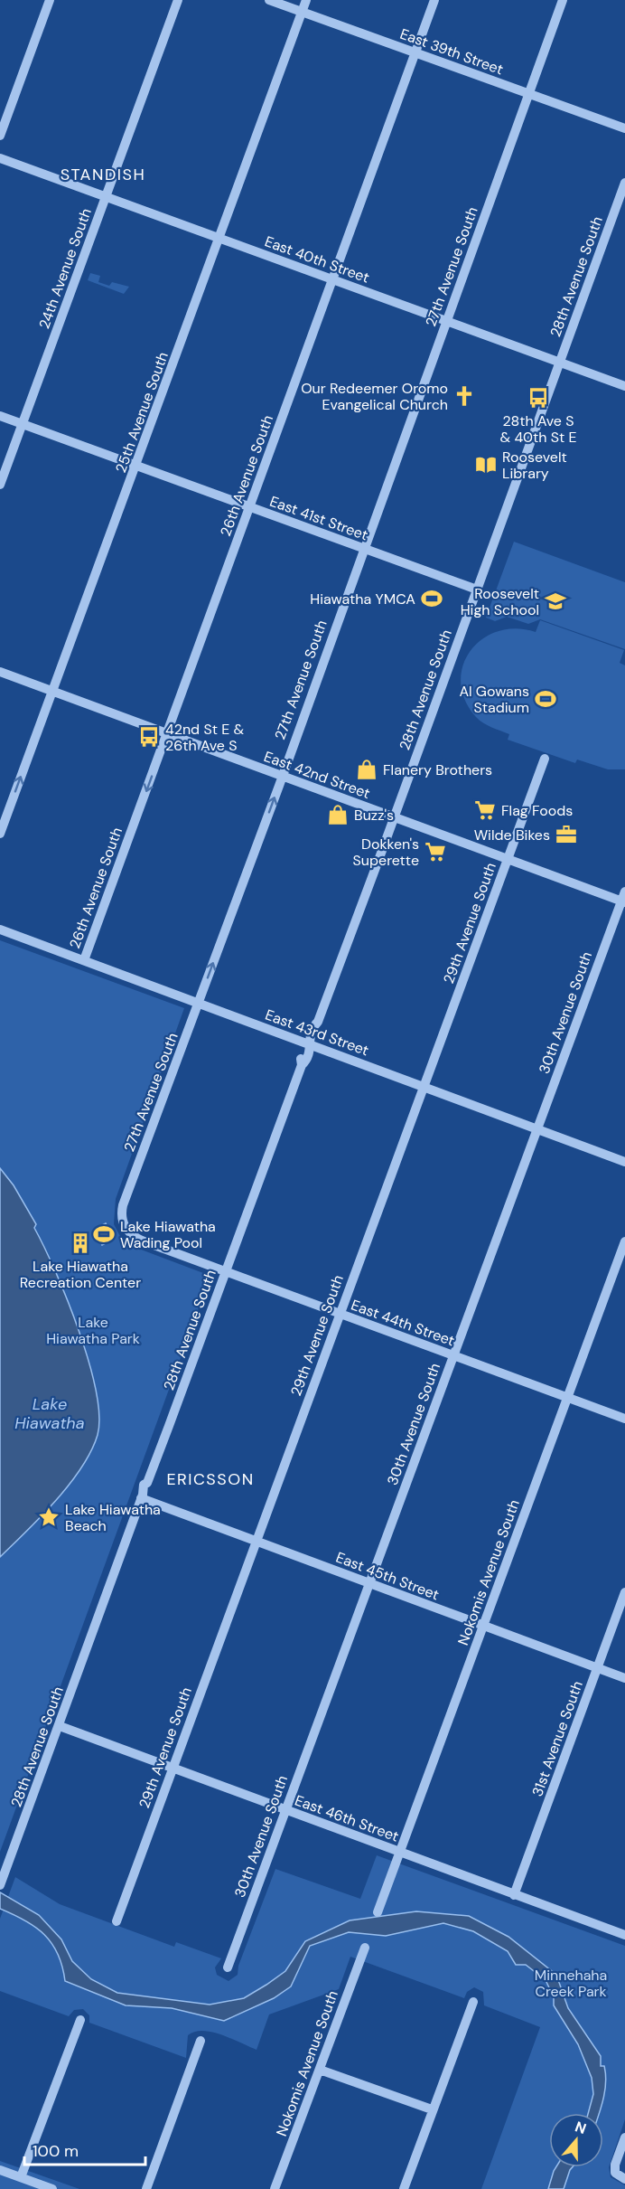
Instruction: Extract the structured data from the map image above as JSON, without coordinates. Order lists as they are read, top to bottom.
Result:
{
  "streets": {
    "street": [
      "East 39th Street",
      "East 40th Street",
      "27th Avenue South",
      "24th Avenue South",
      "28th Avenue South",
      "25th Avenue South",
      "26th Avenue South",
      "East 41st Street",
      "East 42nd Street",
      "29th Avenue South",
      "30th Avenue South",
      "East 43rd Street",
      "East 44th Street",
      "Nokomis Avenue South",
      "East 45th Street",
      "31st Avenue South",
      "East 46th Street"
    ]
  },
  "crossings": [
    ["East 39th Street", "27th Avenue South"],
    ["East 39th Street", "25th Avenue South"],
    ["East 39th Street", "26th Avenue South"],
    ["East 40th Street", "27th Avenue South"],
    ["East 40th Street", "24th Avenue South"],
    ["East 40th Street", "28th Avenue South"],
    ["East 40th Street", "25th Avenue South"],
    ["East 40th Street", "26th Avenue South"],
    ["27th Avenue South", "East 41st Street"],
    ["27th Avenue South", "East 42nd Street"],
    ["27th Avenue South", "East 43rd Street"],
    ["27th Avenue South", "East 44th Street"],
    ["24th Avenue South", "East 41st Street"],
    ["28th Avenue South", "East 41st Street"],
    ["28th Avenue South", "East 42nd Street"],
    ["28th Avenue South", "East 43rd Street"],
    ["28th Avenue South", "East 44th Street"],
    ["28th Avenue South", "East 45th Street"],
    ["28th Avenue South", "East 46th Street"],
    ["25th Avenue South", "East 41st Street"],
    ["25th Avenue South", "East 42nd Street"],
    ["26th Avenue South", "East 41st Street"],
    ["26th Avenue South", "East 42nd Street"],
    ["26th Avenue South", "East 43rd Street"],
    ["East 42nd Street", "29th Avenue South"],
    ["East 42nd Street", "30th Avenue South"],
    ["29th Avenue South", "East 43rd Street"],
    ["29th Avenue South", "East 44th Street"],
    ["29th Avenue South", "East 45th Street"],
    ["29th Avenue South", "East 46th Street"],
    ["30th Avenue South", "East 43rd Street"],
    ["30th Avenue South", "East 44th Street"],
    ["30th Avenue South", "East 45th Street"],
    ["30th Avenue South", "East 46th Street"],
    ["East 44th Street", "Nokomis Avenue South"],
    ["Nokomis Avenue South", "East 45th Street"],
    ["Nokomis Avenue South", "East 46th Street"],
    ["East 45th Street", "31st Avenue South"],
    ["31st Avenue South", "East 46th Street"]
  ],
  "districts": ["STANDISH", "ERICSSON"],
  "water": ["Lake Hiawatha"],
  "parks": ["Lake Hiawatha Park", "Minnehaha Creek Park"],
  "places": {
    "church": ["Our Redeemer Oromo Evangelical Church"],
    "bus stop": ["28th Ave S & 40th St E", "42nd St E & 26th Ave S"],
    "library": ["Roosevelt Library"],
    "sports": ["Hiawatha YMCA", "Al Gowans Stadium", "Lake Hiawatha Wading Pool"],
    "school or university": ["Roosevelt High School"],
    "shop": ["Flanery Brothers", "Buzz's"],
    "supermarket": ["Flag Foods", "Dokken's Superette"],
    "office": ["Wilde Bikes"],
    "building": ["Lake Hiawatha Recreation Center"],
    "place": ["Lake Hiawatha Beach"]
  },
  "scale_bar": "100 m",
  "north": "top"
}
